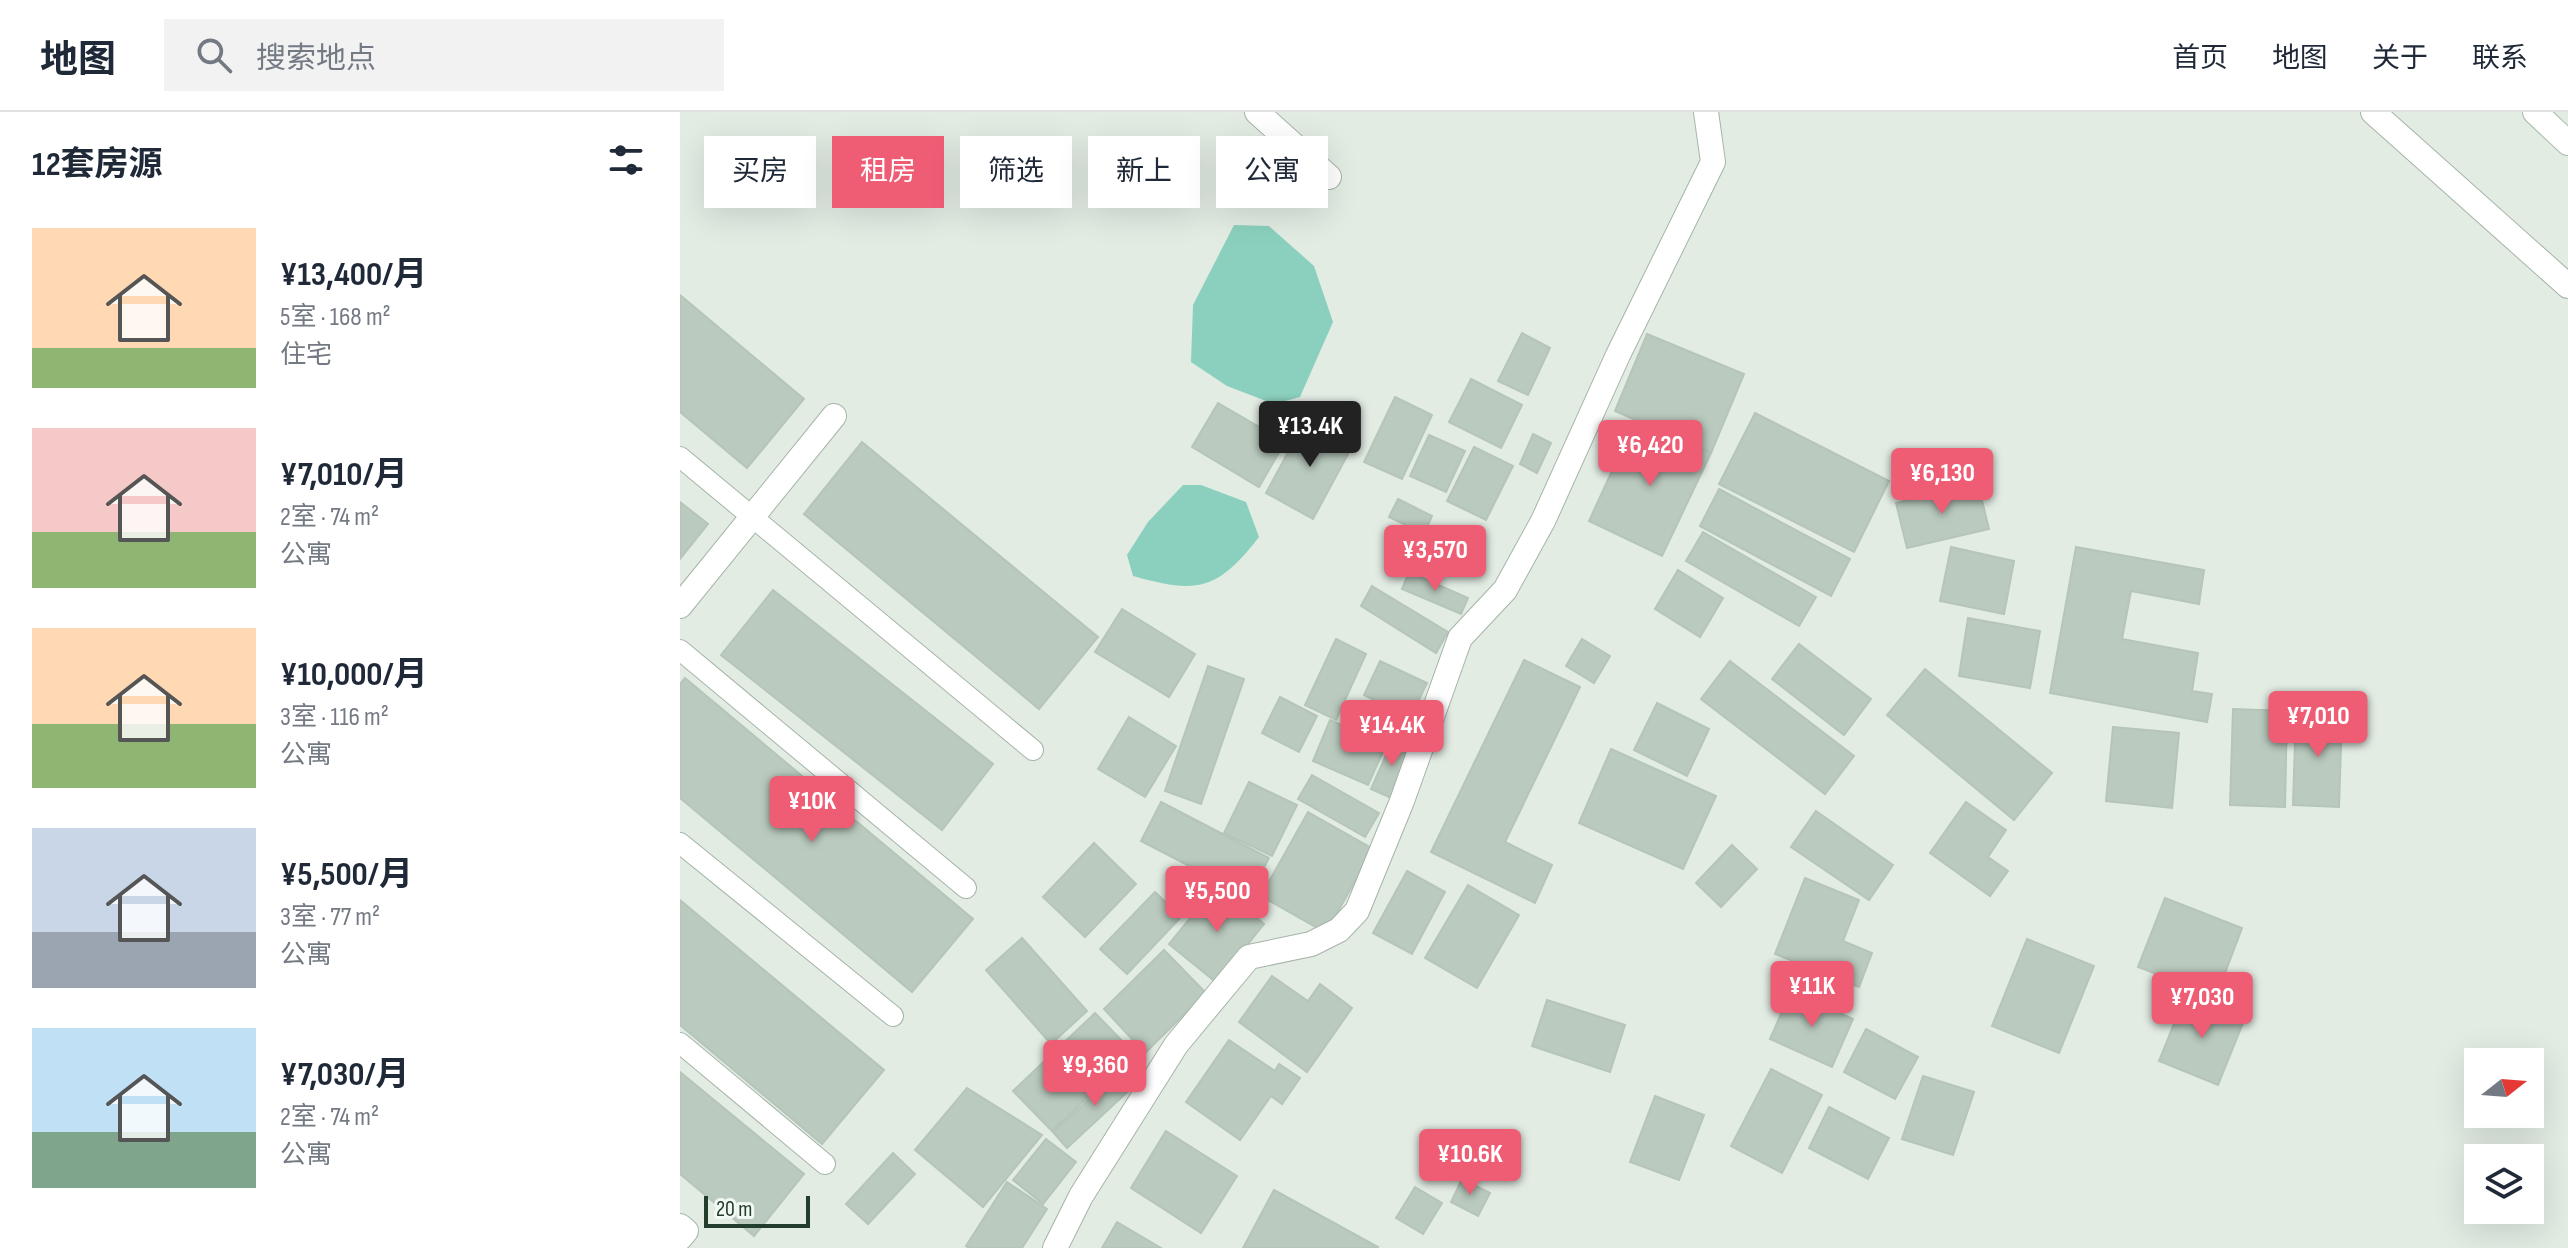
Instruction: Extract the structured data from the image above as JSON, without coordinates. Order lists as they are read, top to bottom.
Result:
{
  "scale_bar": "20 m",
  "north": "right",
  "page": {
    "header": "地图",
    "search": "搜索地点",
    "nav": [
      "首页",
      "地图",
      "关于",
      "联系"
    ],
    "heading": "12套房源",
    "chip": [
      "买房",
      "租房",
      "筛选",
      "新上",
      "公寓"
    ],
    "list": [
      {
        "name": "¥13,400/月",
        "note": "5室 · 168 m² · 住宅"
      },
      {
        "name": "¥7,010/月",
        "note": "2室 · 74 m² · 公寓"
      },
      {
        "name": "¥10,000/月",
        "note": "3室 · 116 m² · 公寓"
      },
      {
        "name": "¥5,500/月",
        "note": "3室 · 77 m² · 公寓"
      },
      {
        "name": "¥7,030/月",
        "note": "2室 · 74 m² · 公寓"
      }
    ],
    "price": [
      "¥13.4K",
      "¥6,420",
      "¥6,130",
      "¥3,570",
      "¥7,010",
      "¥14.4K",
      "¥10K",
      "¥5,500",
      "¥11K",
      "¥7,030",
      "¥9,360",
      "¥10.6K"
    ],
    "scale": "20 m"
  }
}
